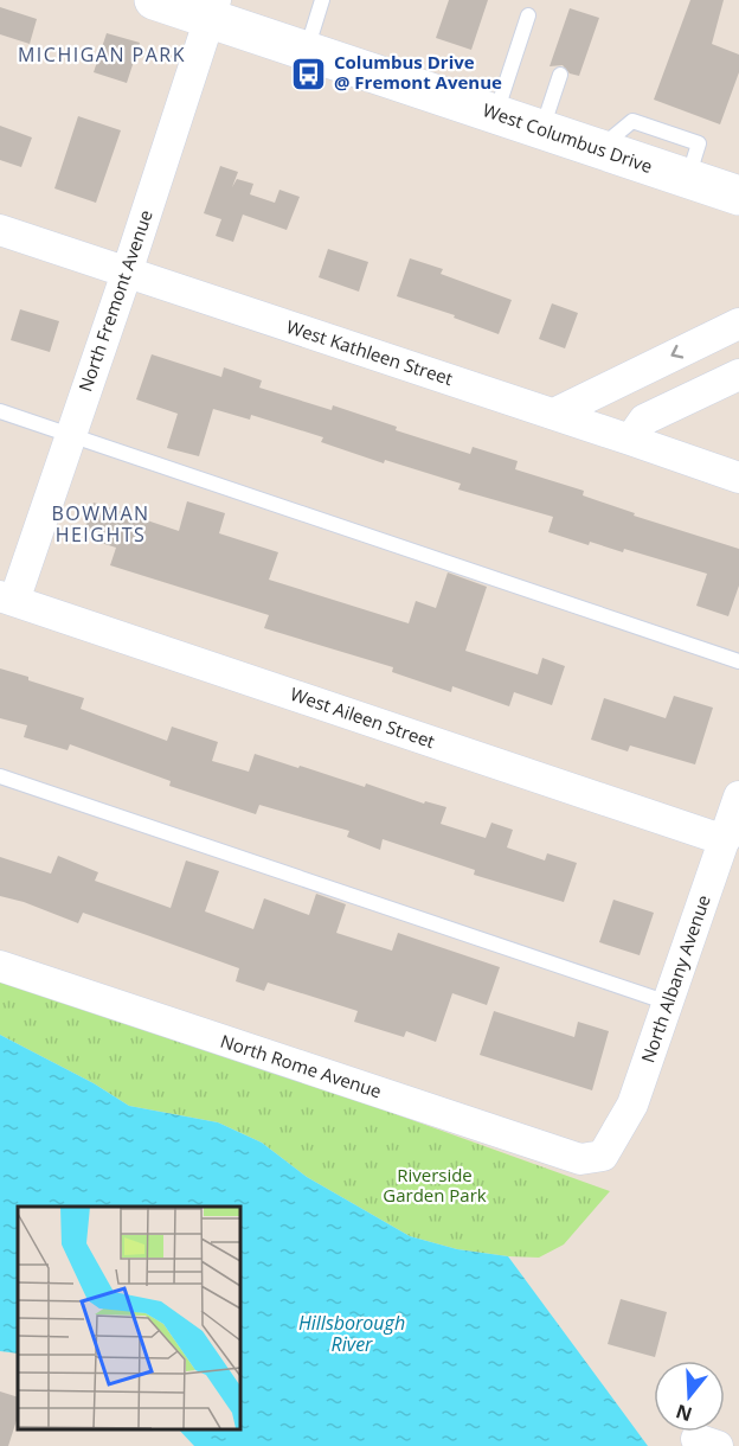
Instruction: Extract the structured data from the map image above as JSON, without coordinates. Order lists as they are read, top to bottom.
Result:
{
  "streets": {
    "main road": ["West Columbus Drive"],
    "street": [
      "North Fremont Avenue",
      "West Kathleen Street",
      "West Aileen Street",
      "North Albany Avenue",
      "North Rome Avenue"
    ]
  },
  "crossings": [
    ["West Columbus Drive", "North Fremont Avenue"],
    ["North Fremont Avenue", "West Kathleen Street"],
    ["North Fremont Avenue", "West Aileen Street"],
    ["West Aileen Street", "North Albany Avenue"],
    ["North Albany Avenue", "North Rome Avenue"]
  ],
  "districts": ["MICHIGAN PARK", "BOWMAN HEIGHTS"],
  "water": ["Hillsborough River"],
  "parks": ["Riverside Garden Park"],
  "places": {
    "bus stop": ["Columbus Drive @ Fremont Avenue"]
  },
  "north": "bottom"
}
